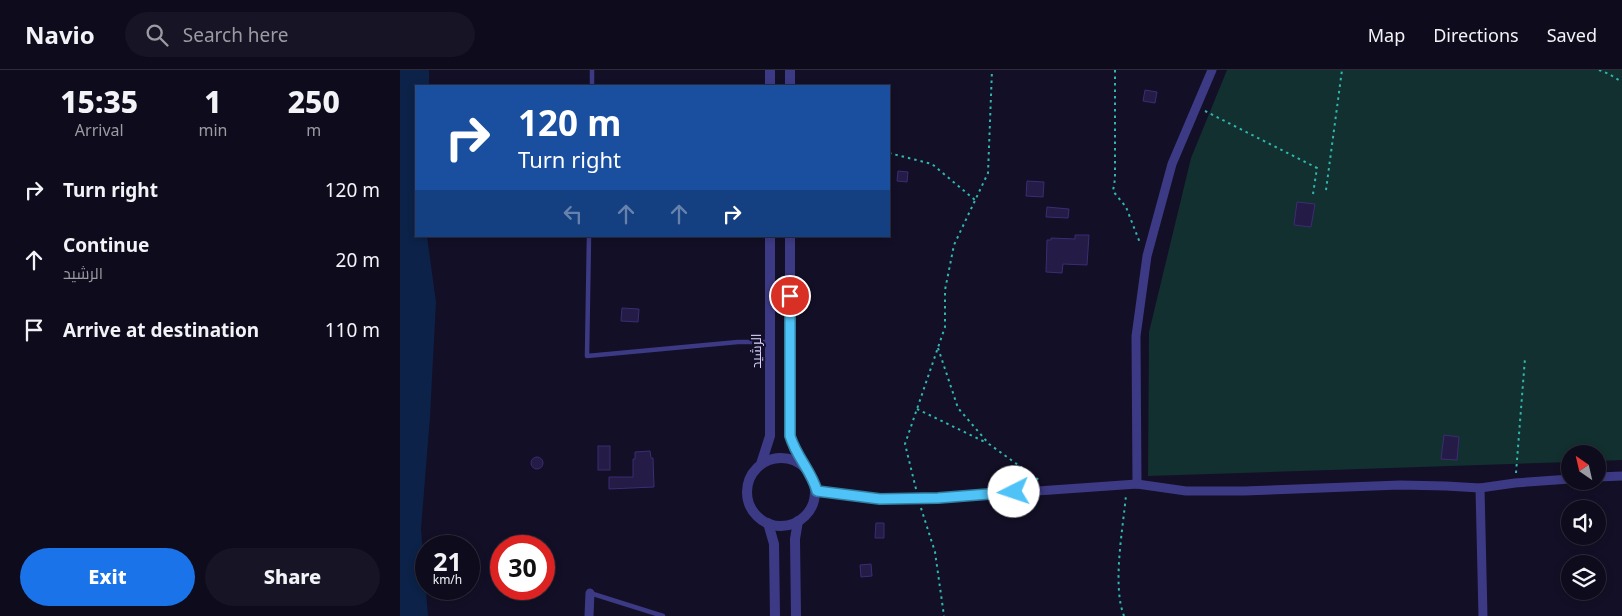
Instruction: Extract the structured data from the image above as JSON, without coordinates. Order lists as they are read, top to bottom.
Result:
{
  "streets": {
    "street": ["الرشيد"]
  },
  "north": "top left",
  "page": {
    "header": "Navio",
    "search": "Search here",
    "nav": ["Map", "Directions", "Saved"],
    "eta": [
      "15:35",
      "Arrival",
      "1",
      "min",
      "250",
      "m"
    ],
    "turn": ["120 m", "Turn right"],
    "list": [
      {
        "name": "Turn right",
        "value": "120 m"
      },
      {
        "name": "Continue",
        "note": "الرشيد",
        "value": "20 m"
      },
      {
        "name": "Arrive at destination",
        "value": "110 m"
      }
    ],
    "speed": "21 km/h",
    "limit": "30",
    "buttons": ["Exit", "Share"]
  }
}
